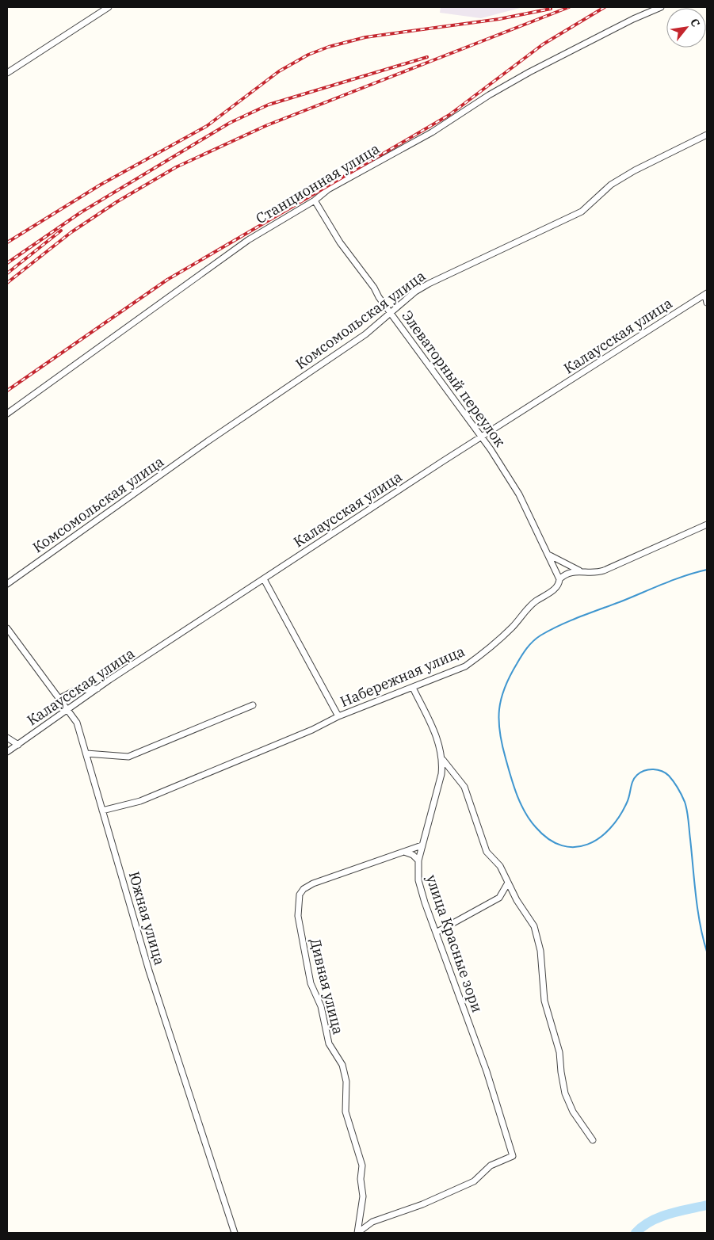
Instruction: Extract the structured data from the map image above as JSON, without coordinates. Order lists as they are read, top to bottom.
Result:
{
  "streets": {
    "street": [
      "Станционная улица",
      "Комсомольская улица",
      "Калаусская улица",
      "Элеваторный переулок",
      "Набережная улица",
      "Южная улица",
      "улица Красные зори",
      "Дивная улица"
    ]
  },
  "crossings": [
    ["Станционная улица", "Элеваторный переулок"],
    ["Комсомольская улица", "Элеваторный переулок"],
    ["Калаусская улица", "Элеваторный переулок"],
    ["Калаусская улица", "Южная улица"],
    ["Элеваторный переулок", "Набережная улица"],
    ["Набережная улица", "Южная улица"],
    ["Набережная улица", "улица Красные зори"],
    ["улица Красные зори", "Дивная улица"]
  ],
  "north": "top right"
}
